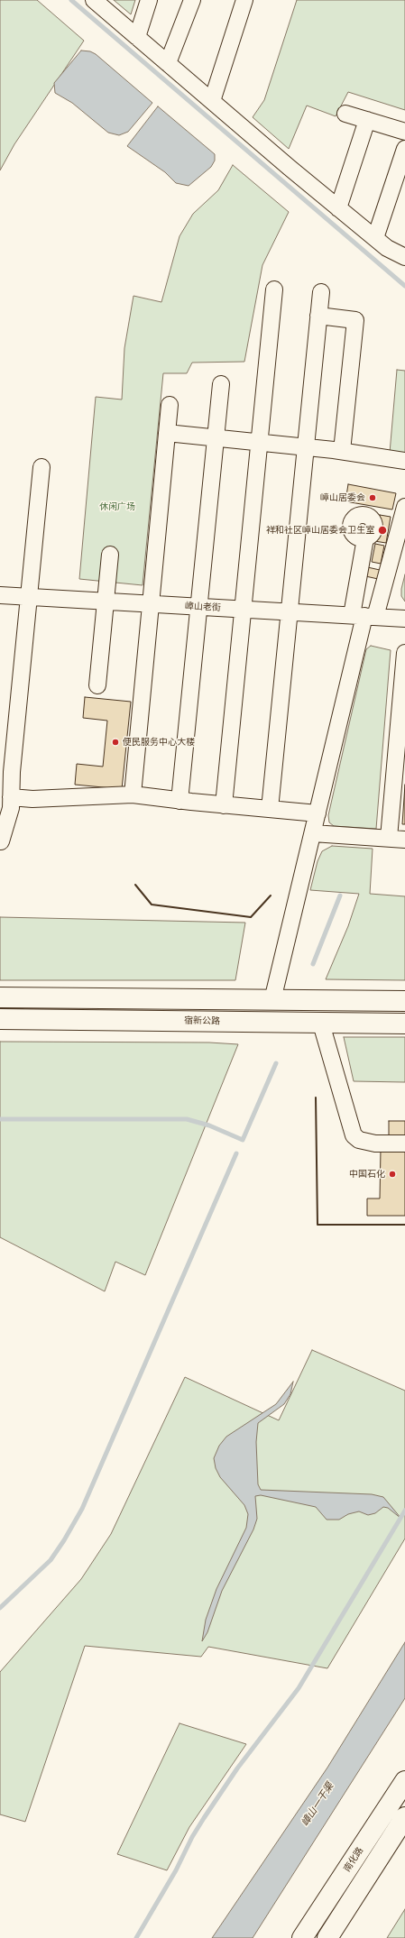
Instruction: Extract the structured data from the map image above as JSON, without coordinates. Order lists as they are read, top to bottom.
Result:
{
  "streets": {
    "main road": ["宿新公路", "南化路"],
    "street": ["嶂山老街"]
  },
  "water": ["嶂山一干渠"],
  "parks": ["休闲广场"],
  "places": [
    "嶂山居委会",
    "祥和社区嶂山居委会卫生室",
    "便民服务中心大楼",
    "中国石化"
  ]
}
